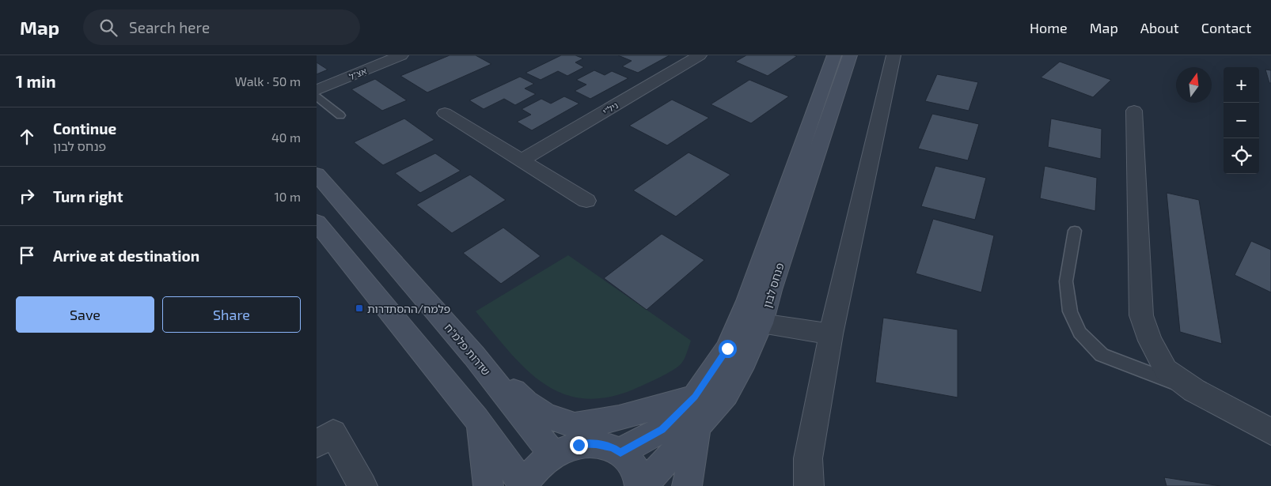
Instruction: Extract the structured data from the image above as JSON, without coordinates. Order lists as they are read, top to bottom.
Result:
{
  "streets": {
    "street": [
      "אצ\"ל",
      "ניל\"י",
      "פנחס לבון",
      "שדרות פלמ\"ח"
    ]
  },
  "places": {
    "transit": ["פלמח/ההסתדרות"]
  },
  "north": "top",
  "page": {
    "header": "Map",
    "search": "Search here",
    "nav": [
      "Home",
      "Map",
      "About",
      "Contact"
    ],
    "heading": ["1 min", "Walk · 50 m"],
    "map_buttons": ["+", "−"],
    "list": [
      ["Continue", "פנחס לבון", "40 m"],
      ["Turn right", "10 m"],
      "Arrive at destination"
    ],
    "buttons": ["Save", "Share"]
  }
}
